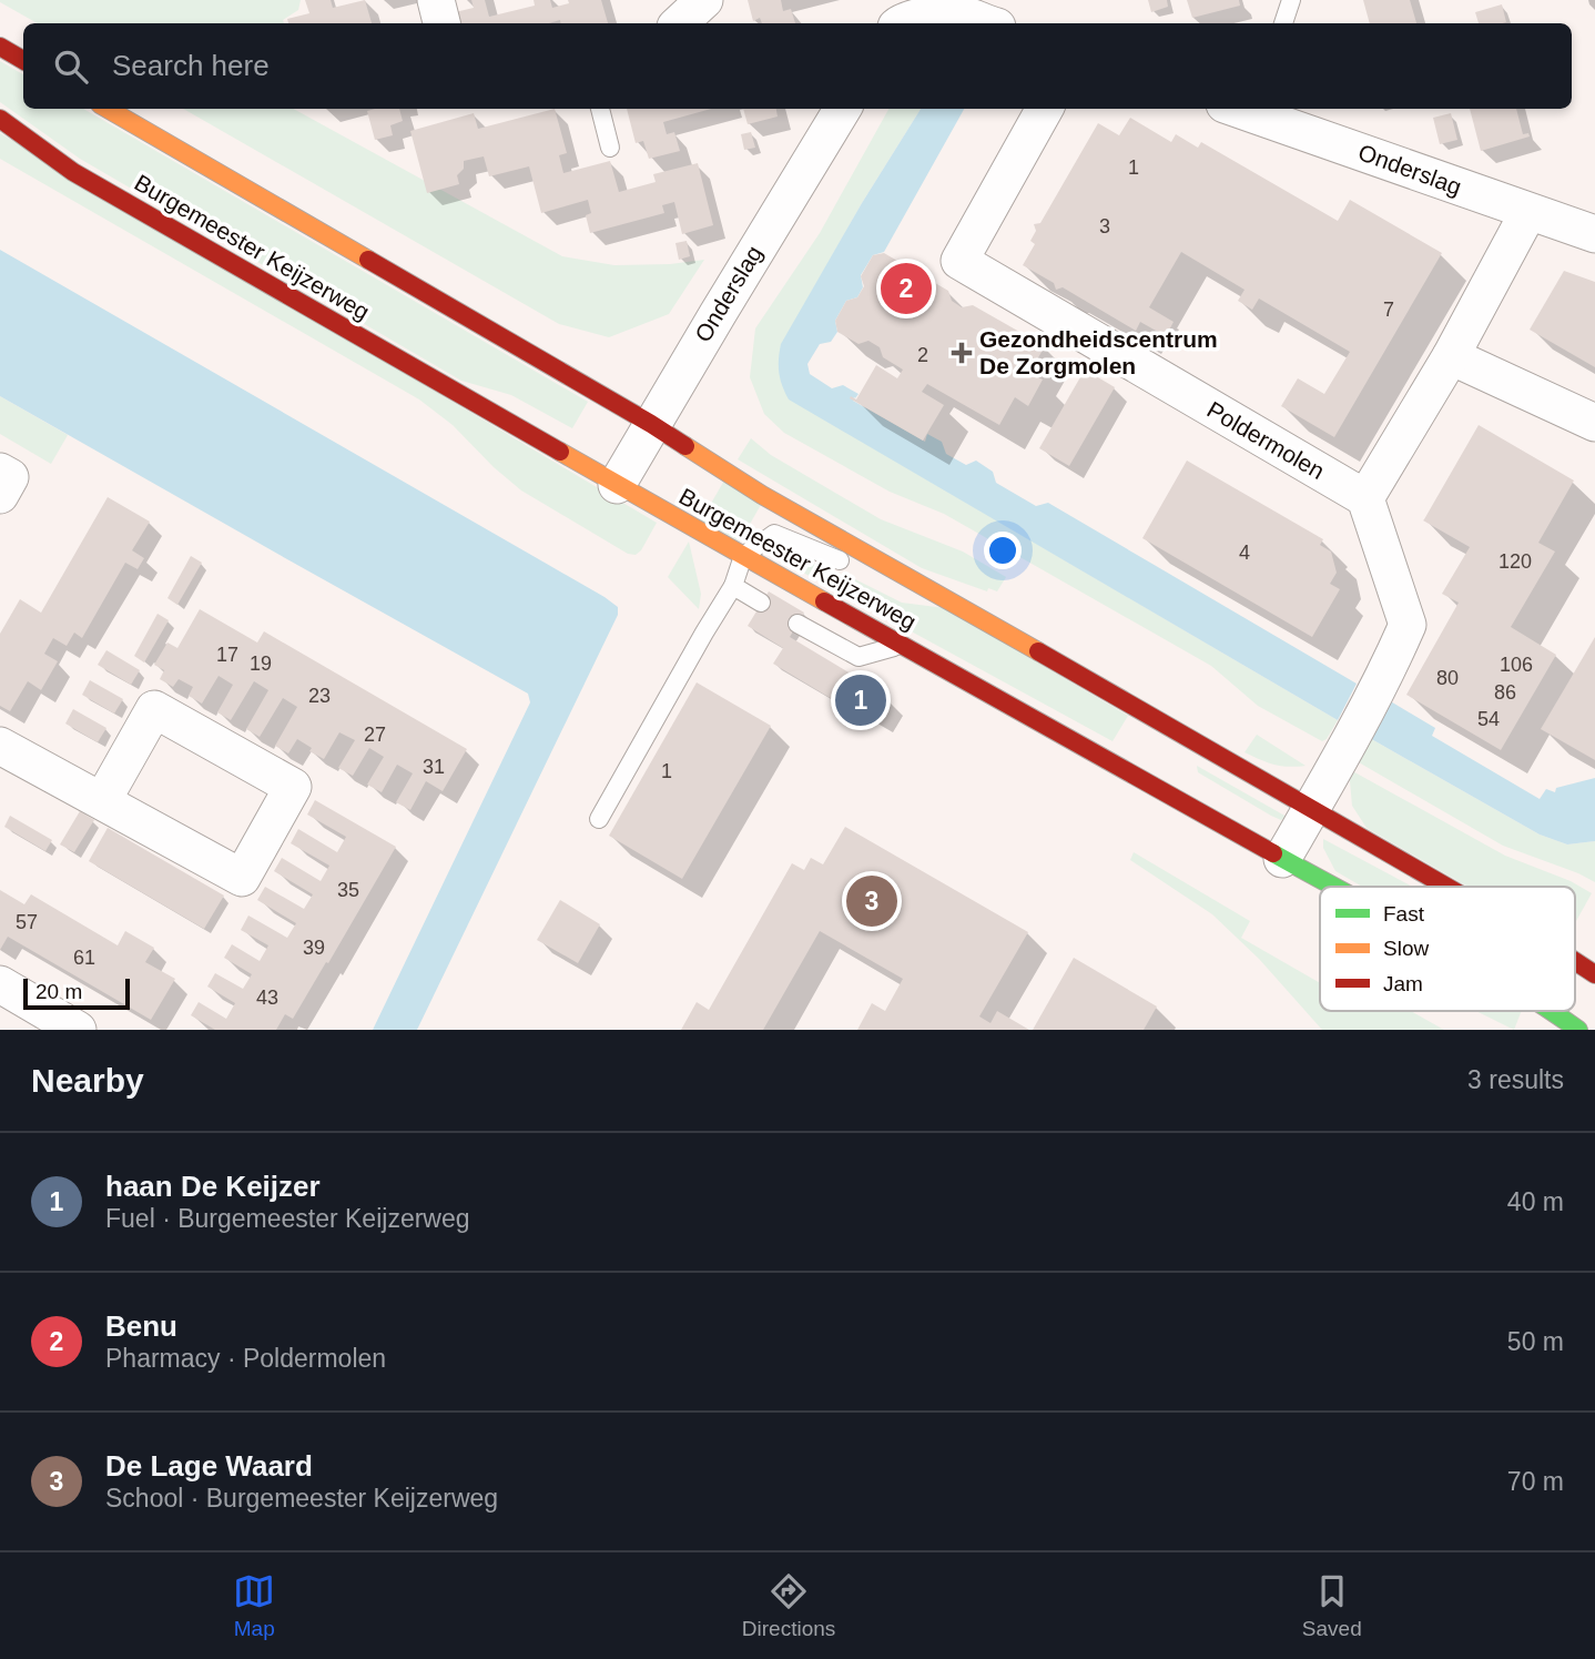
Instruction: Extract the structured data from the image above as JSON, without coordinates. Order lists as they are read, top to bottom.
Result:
{
  "streets": {
    "main road": ["Burgemeester Keijzerweg"],
    "street": ["Onderslag", "Poldermolen"]
  },
  "crossings": [
    ["Onderslag", "Burgemeester Keijzerweg"]
  ],
  "places": {
    "health": ["Gezondheidscentrum De Zorgmolen"]
  },
  "house_numbers": [
    "1",
    "3",
    "7",
    "2",
    "4",
    "120",
    "17",
    "19",
    "106",
    "80",
    "86",
    "23",
    "54",
    "27",
    "31",
    "1",
    "35",
    "57",
    "39",
    "61",
    "43"
  ],
  "legend": ["Fast", "Slow", "Jam"],
  "scale_bar": "20 m",
  "page": {
    "search": "Search here",
    "pins": ["2", "1", "3"],
    "scale": "20 m",
    "heading": ["Nearby", "3 results"],
    "list": [
      {
        "mark": "1",
        "name": "haan De Keijzer",
        "note": "Fuel · Burgemeester Keijzerweg",
        "value": "40 m"
      },
      {
        "mark": "2",
        "name": "Benu",
        "note": "Pharmacy · Poldermolen",
        "value": "50 m"
      },
      {
        "mark": "3",
        "name": "De Lage Waard",
        "note": "School · Burgemeester Keijzerweg",
        "value": "70 m"
      }
    ],
    "nav": ["Map", "Directions", "Saved"]
  }
}
